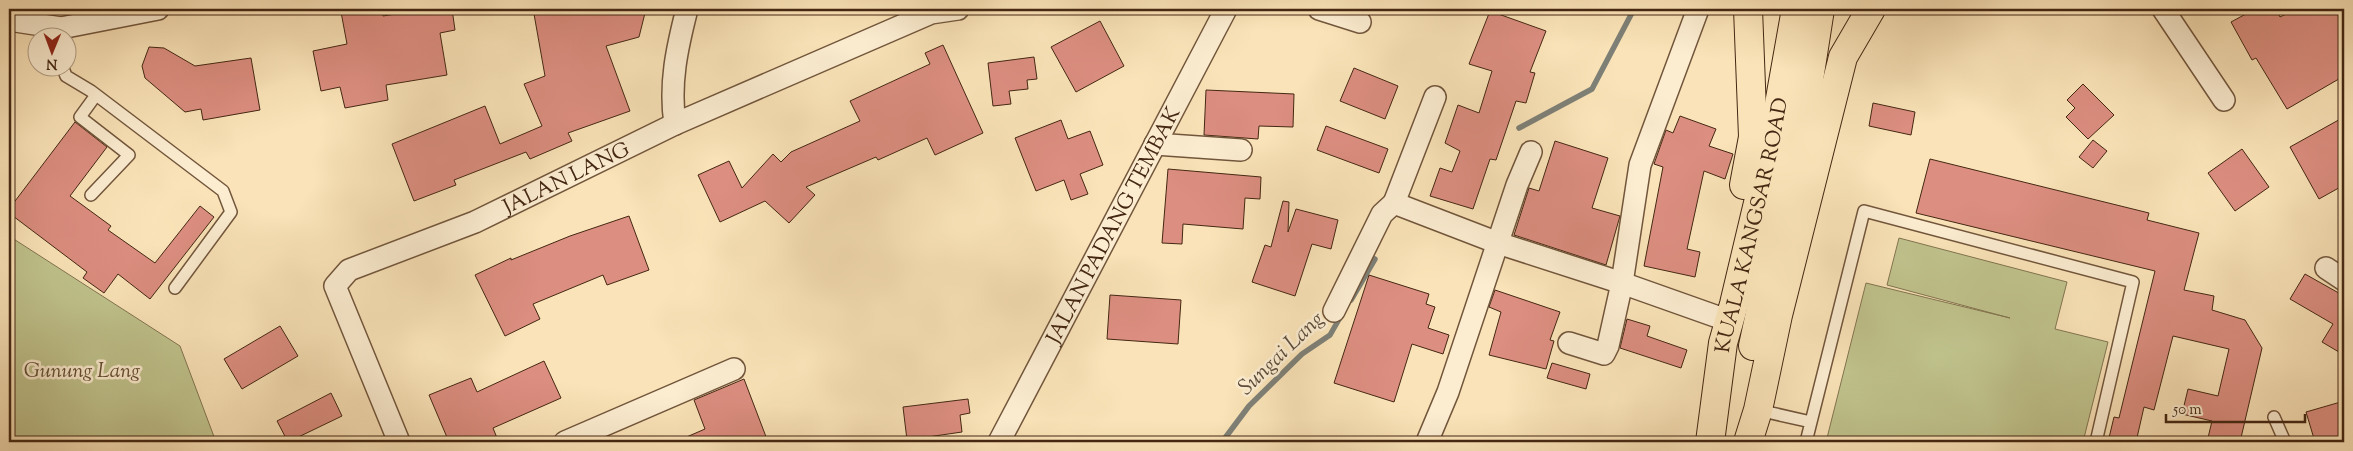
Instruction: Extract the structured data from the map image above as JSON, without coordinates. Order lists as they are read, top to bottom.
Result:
{
  "streets": {
    "highway": ["KUALA KANGSAR ROAD"],
    "street": ["JALAN LANG", "JALAN PADANG TEMBAK"]
  },
  "water": ["Sungai Lang"],
  "parks": ["Gunung Lang"],
  "scale_bar": "50 m",
  "north": "bottom"
}
